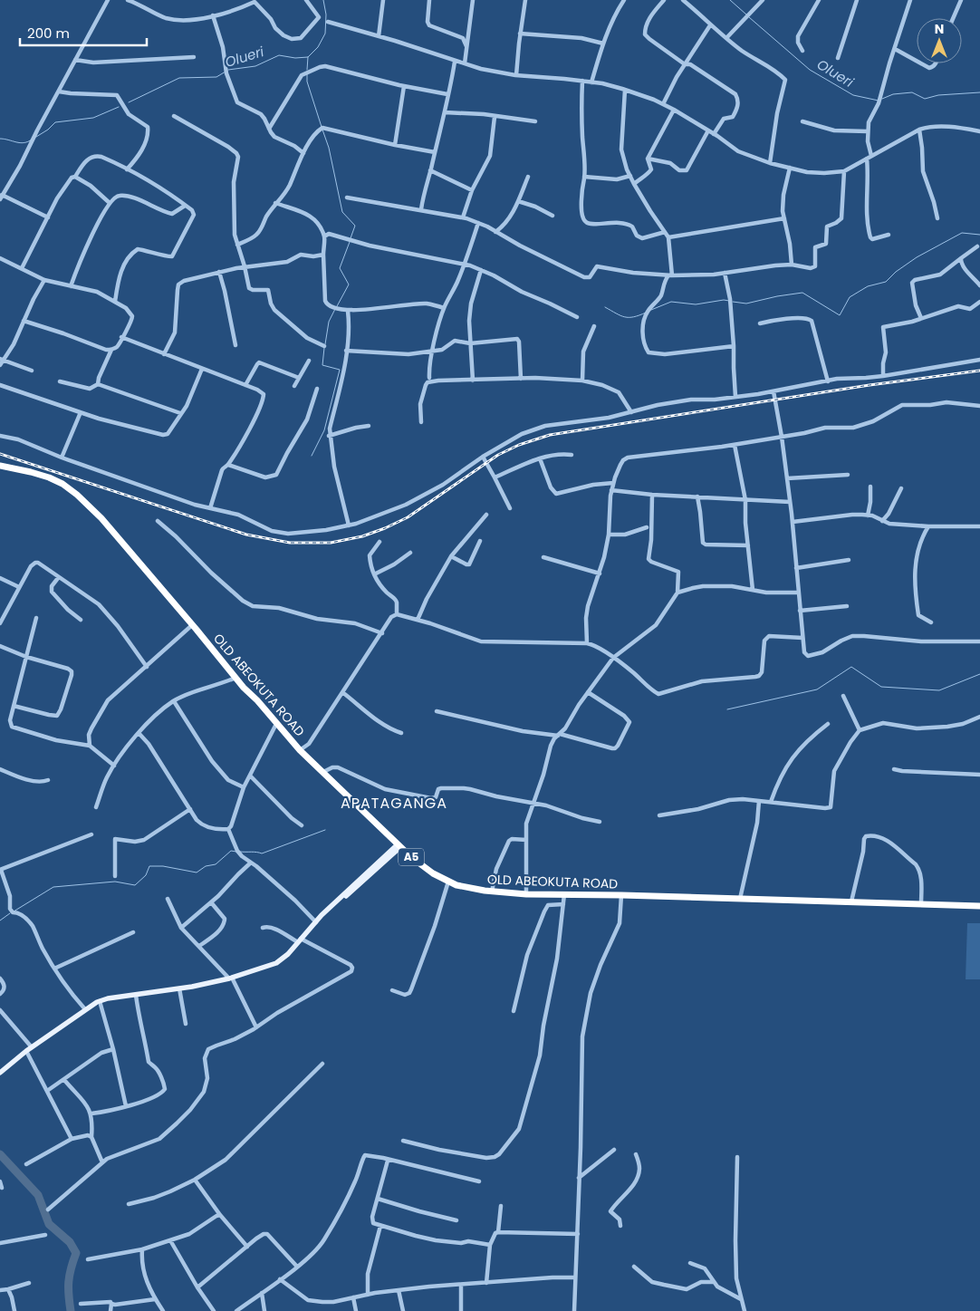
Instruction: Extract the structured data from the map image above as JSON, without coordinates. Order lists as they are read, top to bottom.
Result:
{
  "streets": {
    "highway": ["OLD ABEOKUTA ROAD", "A5"]
  },
  "districts": ["APATAGANGA"],
  "water": ["Olueri"],
  "scale_bar": "200 m",
  "north": "top"
}
